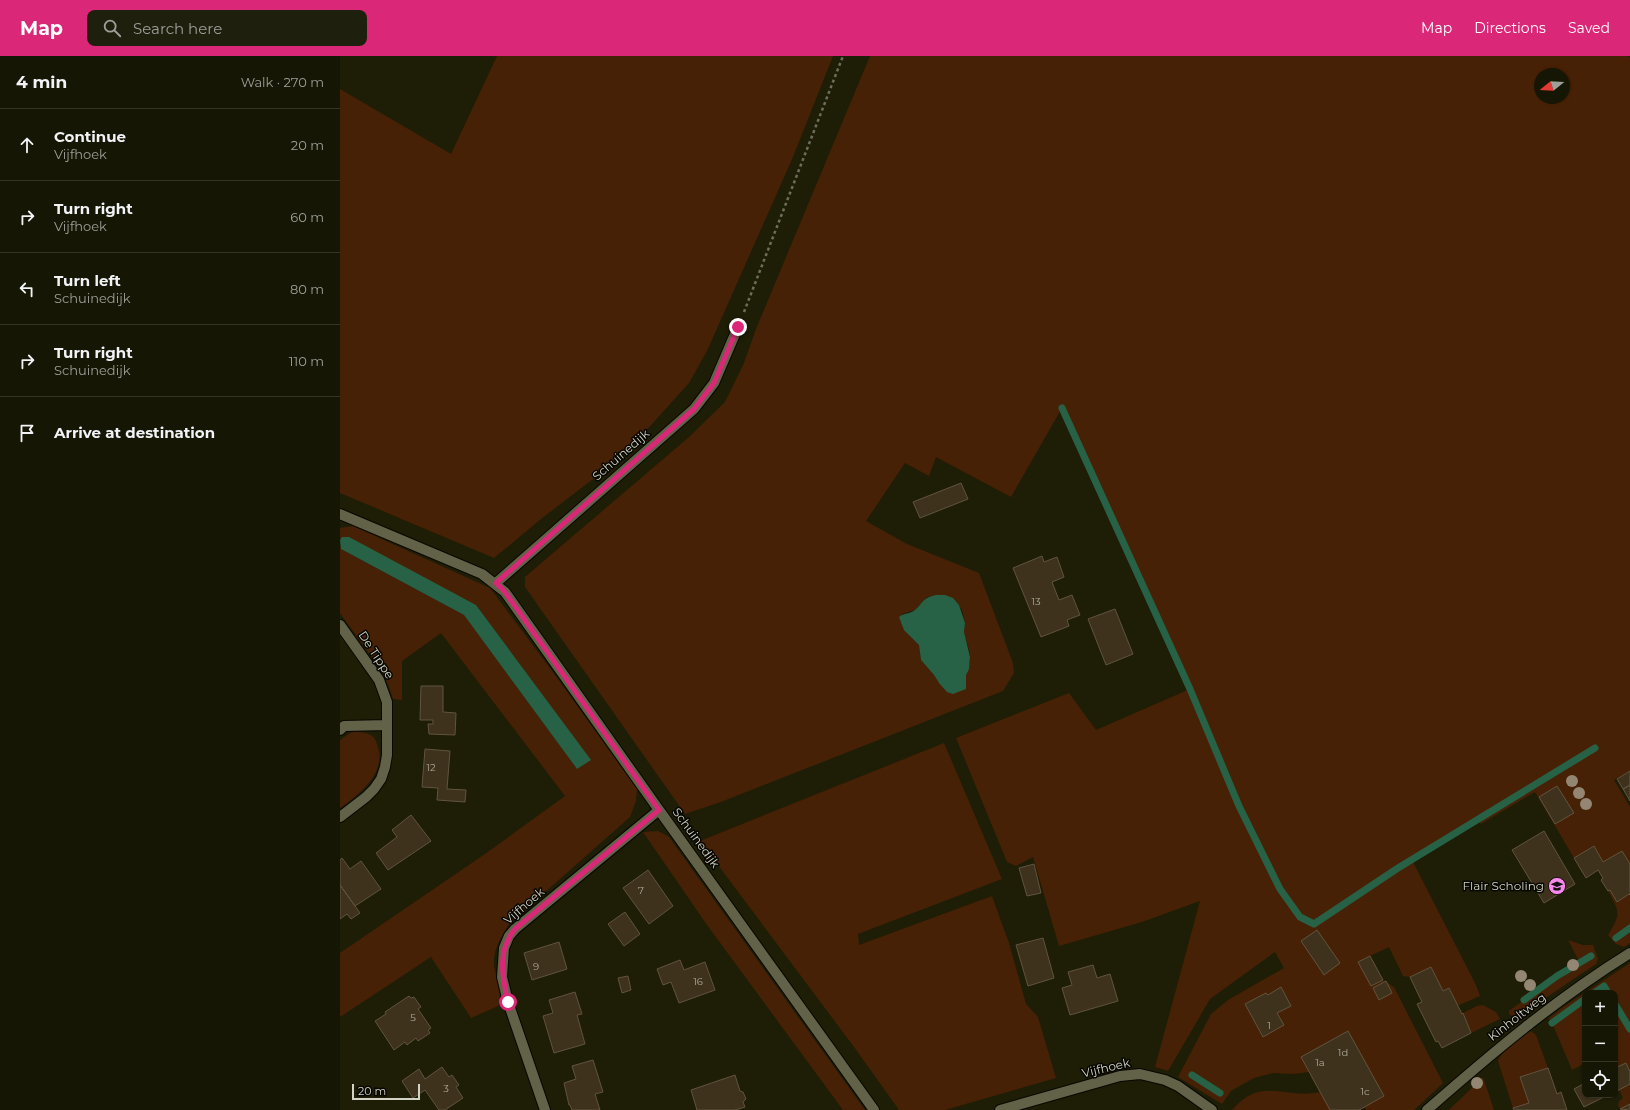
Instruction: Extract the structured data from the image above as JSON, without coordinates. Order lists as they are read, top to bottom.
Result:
{
  "streets": {
    "street": [
      "Schuinedijk",
      "De Tippe",
      "Vijfhoek",
      "Kinholtweg"
    ]
  },
  "crossings": [
    ["Schuinedijk", "Vijfhoek"]
  ],
  "places": {
    "school or university": ["Flair Scholing"]
  },
  "house_numbers": [
    "13",
    "12",
    "7",
    "9",
    "16",
    "5",
    "1",
    "1d",
    "1a",
    "3",
    "1c"
  ],
  "scale_bar": "20 m",
  "north": "left",
  "page": {
    "header": "Map",
    "search": "Search here",
    "nav": ["Map", "Directions", "Saved"],
    "heading": ["4 min", "Walk · 270 m"],
    "list": [
      ["Continue", "Vijfhoek", "20 m"],
      ["Turn right", "Vijfhoek", "60 m"],
      ["Turn left", "Schuinedijk", "80 m"],
      ["Turn right", "Schuinedijk", "110 m"],
      "Arrive at destination"
    ],
    "map_buttons": ["+", "−"],
    "scale": "20 m"
  }
}
